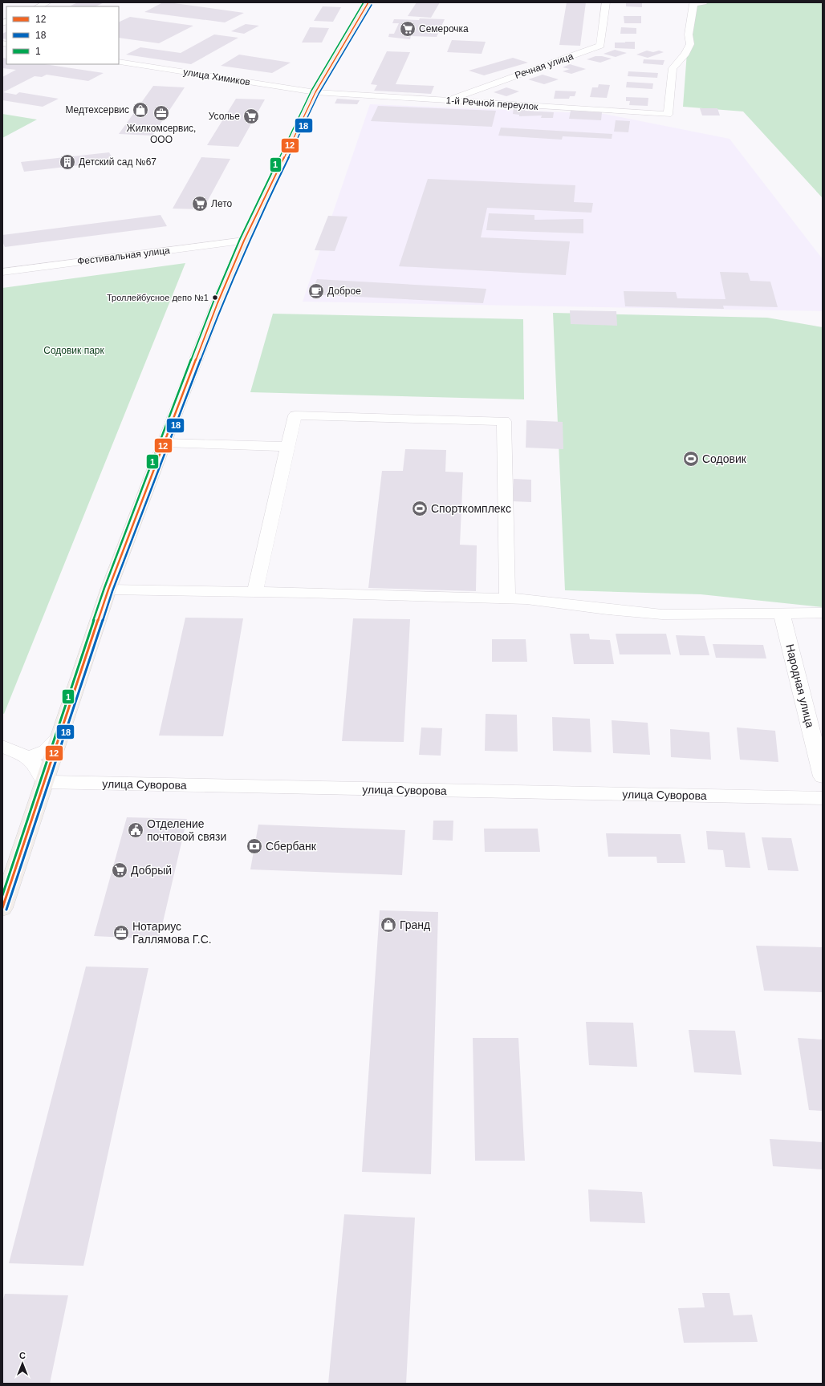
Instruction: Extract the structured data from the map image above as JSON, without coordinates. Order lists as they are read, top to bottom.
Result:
{
  "streets": {
    "street": [
      "Речная улица",
      "улица Химиков",
      "1-й Речной переулок",
      "Фестивальная улица",
      "Народная улица",
      "улица Суворова"
    ]
  },
  "crossings": [
    ["Речная улица", "1-й Речной переулок"],
    ["улица Химиков", "1-й Речной переулок"]
  ],
  "parks": ["Содовик парк"],
  "places": {
    "supermarket": [
      "Семерочка",
      "Усолье",
      "Лето",
      "Добрый"
    ],
    "shop": ["Медтехсервис", "Гранд"],
    "office": ["Жилкомсервис, ООО", "Нотариус Галлямова Г.С."],
    "building": ["Детский сад №67"],
    "cafe": ["Доброе"],
    "other": ["Троллейбусное депо №1"],
    "sports": ["Содовик", "Спорткомплекс"],
    "public building": ["Отделение почтовой связи"],
    "bank": ["Сбербанк"]
  },
  "lines": ["transit line 12", "transit line 1", "transit line 18"],
  "legend": ["12", "18", "1"],
  "north": "top"
}
